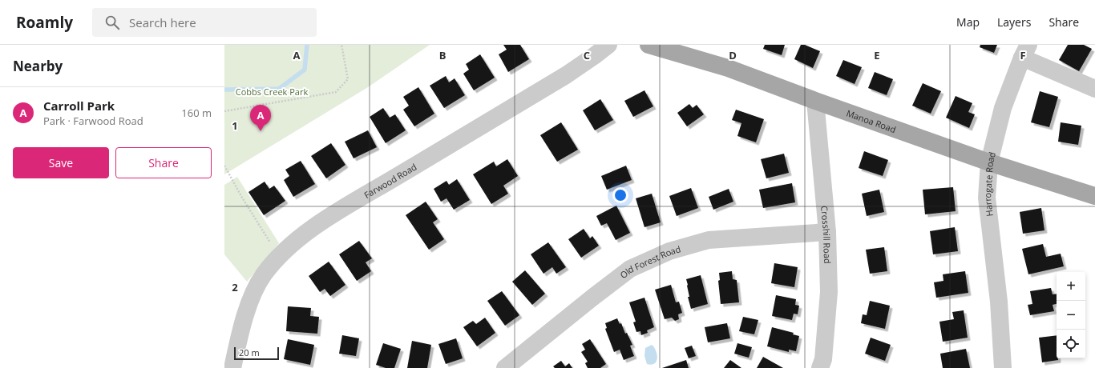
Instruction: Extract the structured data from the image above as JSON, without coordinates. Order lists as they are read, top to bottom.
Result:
{
  "streets": {
    "main road": ["Manoa Road"],
    "street": [
      "Farwood Road",
      "Harrogate Road",
      "Crosshill Road",
      "Old Forest Road"
    ]
  },
  "crossings": [
    ["Manoa Road", "Harrogate Road"],
    ["Manoa Road", "Crosshill Road"],
    ["Crosshill Road", "Old Forest Road"]
  ],
  "parks": ["Cobbs Creek Park"],
  "scale_bar": "20 m",
  "page": {
    "header": "Roamly",
    "search": "Search here",
    "nav": ["Map", "Layers", "Share"],
    "heading": "Nearby",
    "list": [
      {
        "mark": "A",
        "name": "Carroll Park",
        "note": "Park · Farwood Road",
        "value": "160 m"
      }
    ],
    "pins": "A",
    "buttons": ["Save", "Share"],
    "map_buttons": ["+", "−"],
    "scale": "20 m"
  },
  "grid": {
    "columns": [
      "A",
      "B",
      "C",
      "D",
      "E",
      "F"
    ],
    "rows": ["1", "2"]
  }
}
